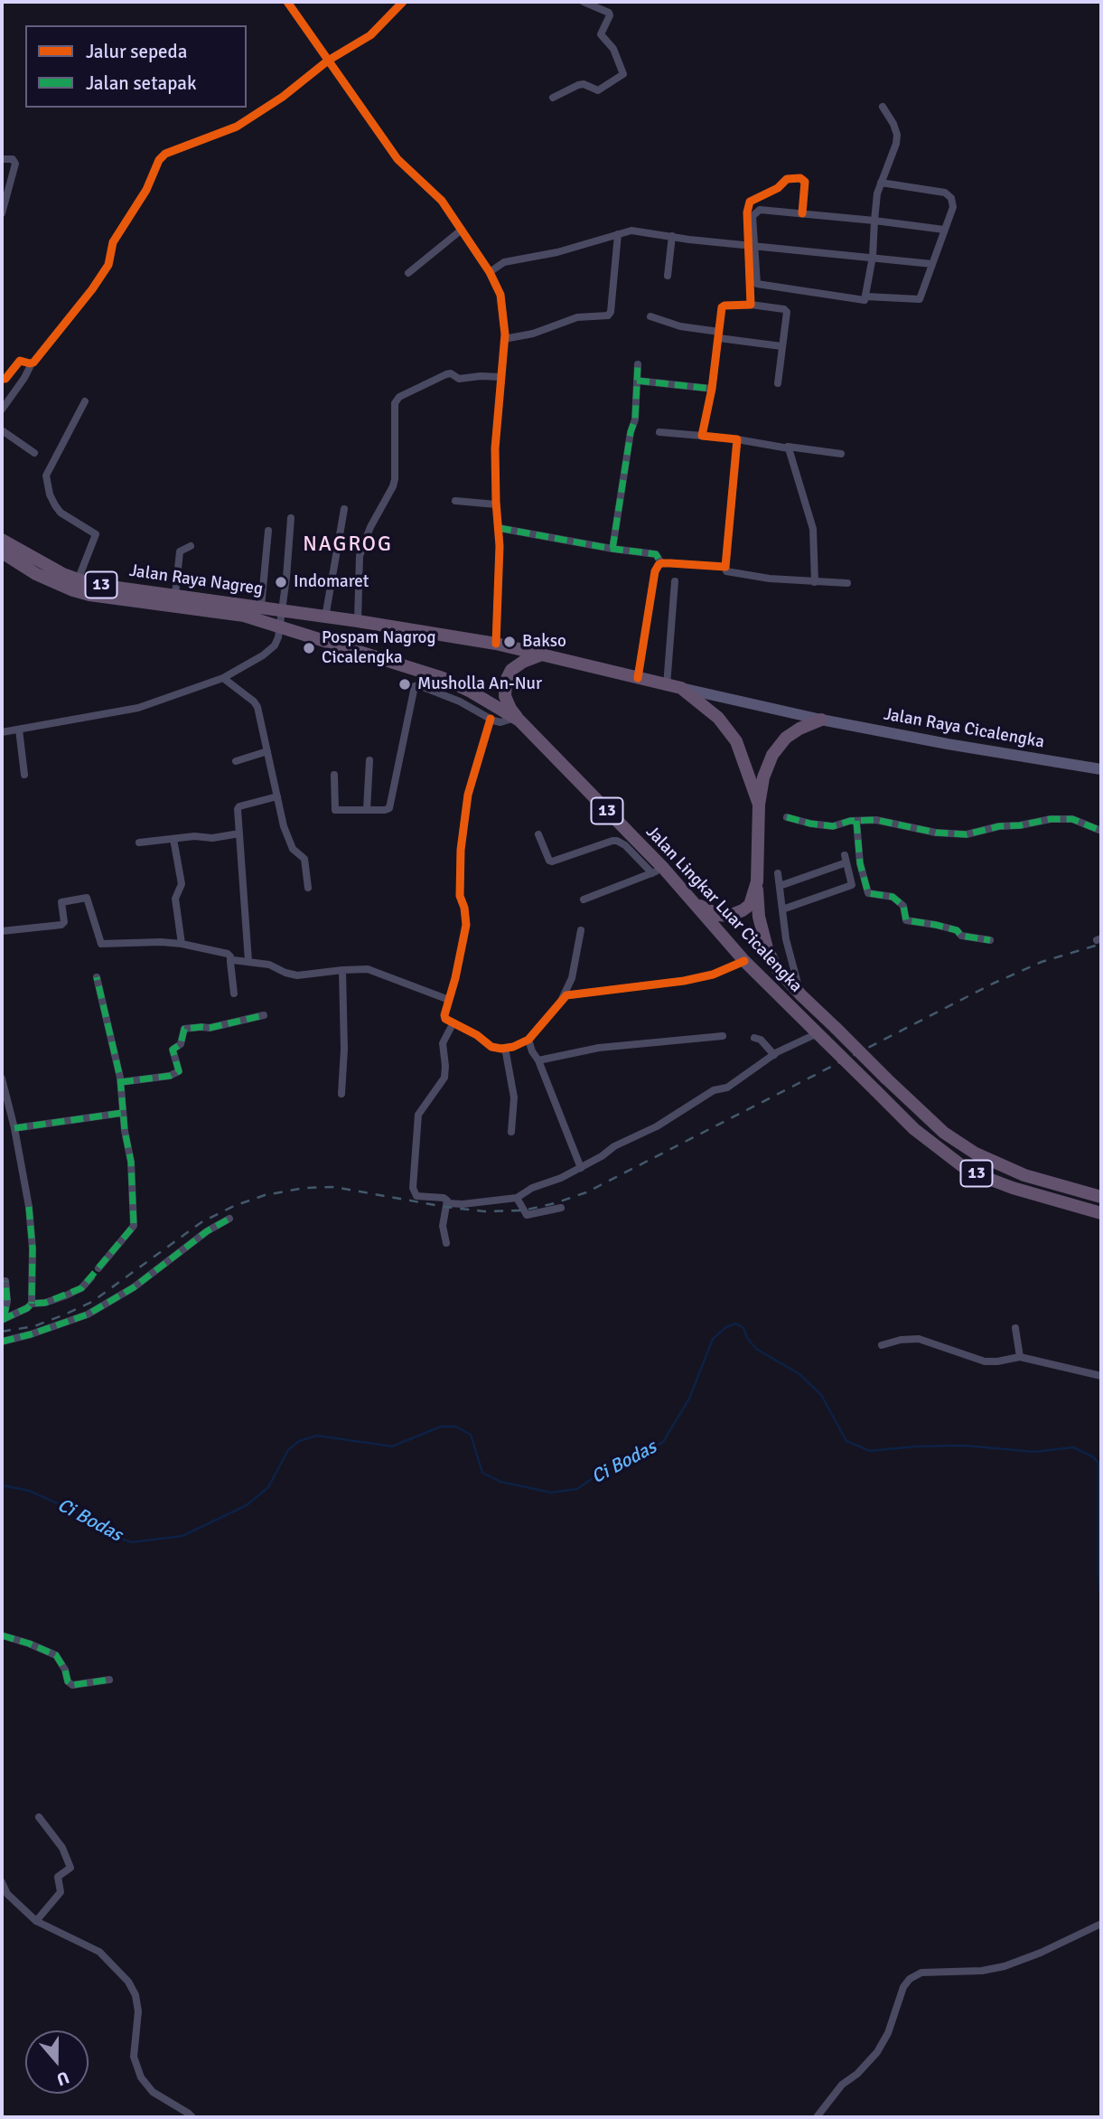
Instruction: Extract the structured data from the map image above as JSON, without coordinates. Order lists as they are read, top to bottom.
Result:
{
  "streets": {
    "highway": ["Jalan Raya Nagreg", "13", "Jalan Lingkar Luar Cicalengka"],
    "main road": ["Jalan Raya Cicalengka"]
  },
  "crossings": [
    ["Jalan Raya Nagreg", "13"],
    ["Jalan Raya Nagreg", "Jalan Lingkar Luar Cicalengka"],
    ["13", "Jalan Raya Cicalengka"],
    ["13", "Jalan Lingkar Luar Cicalengka"]
  ],
  "districts": ["NAGROG"],
  "water": ["Ci Bodas"],
  "places": [
    "Indomaret",
    "Bakso",
    "Pospam Nagrog Cicalengka",
    "Musholla An-Nur"
  ],
  "legend": ["Jalur sepeda", "Jalan setapak"],
  "north": "bottom"
}
